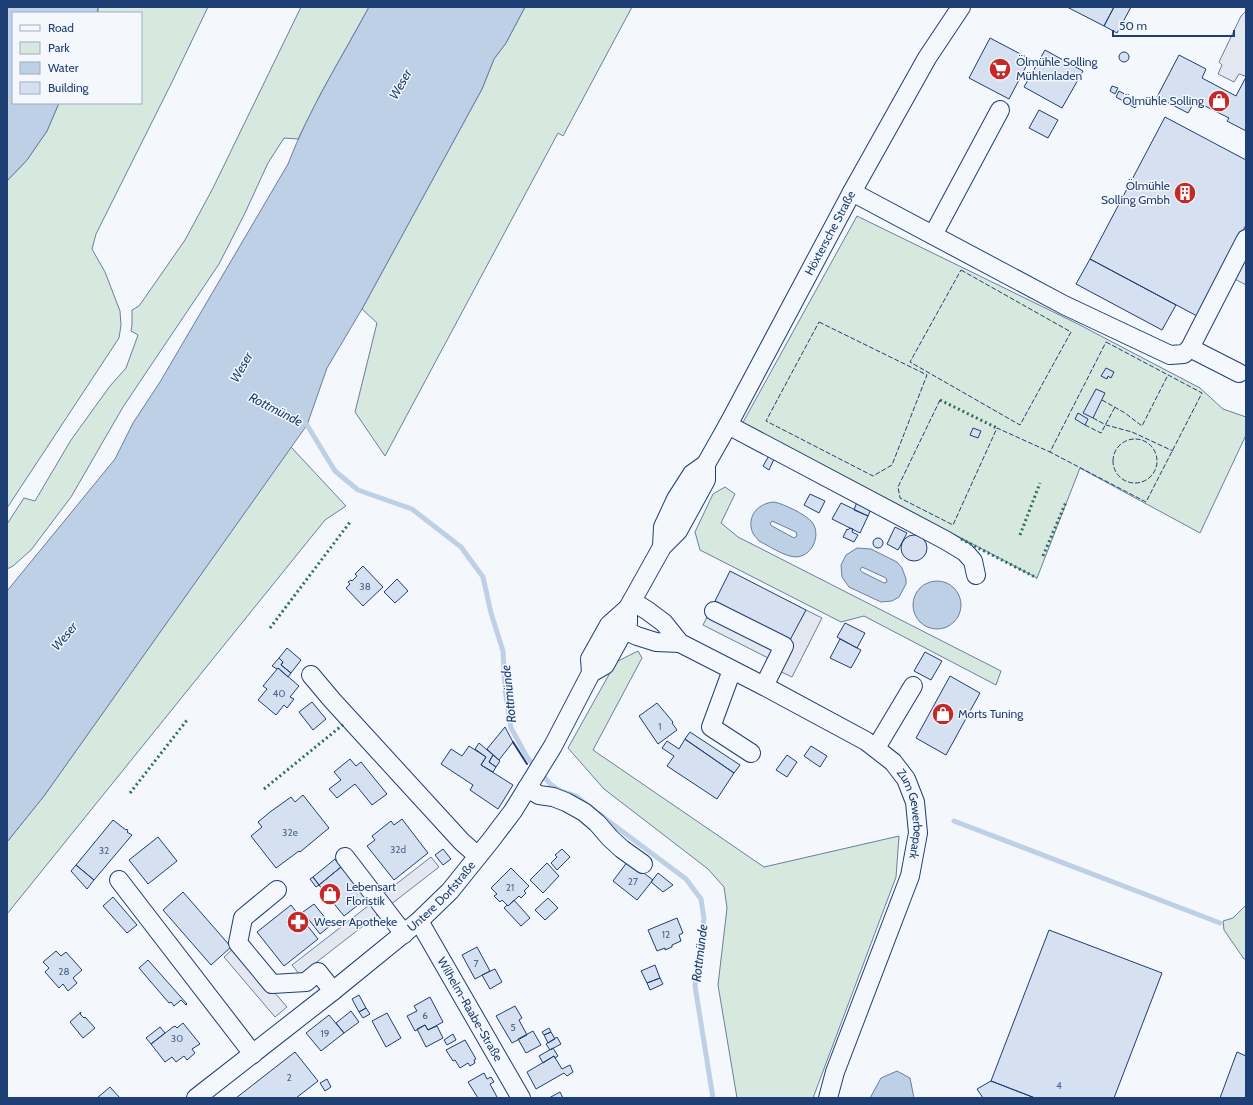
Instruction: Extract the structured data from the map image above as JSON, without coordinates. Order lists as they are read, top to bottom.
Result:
{
  "streets": {
    "street": [
      "Höxtersche Straße",
      "Zum Gewerbepark",
      "Untere Dorfstraße",
      "Wilhelm-Raabe-Straße"
    ]
  },
  "crossings": [
    ["Höxtersche Straße", "Zum Gewerbepark"],
    ["Höxtersche Straße", "Untere Dorfstraße"],
    ["Zum Gewerbepark", "Untere Dorfstraße"],
    ["Untere Dorfstraße", "Wilhelm-Raabe-Straße"]
  ],
  "water": ["Weser", "Rottmünde"],
  "places": {
    "supermarket": ["Ölmühle Solling Mühlenladen"],
    "shop": ["Ölmühle Solling", "Morts Tuning", "Lebensart Floristik"],
    "building": ["Ölmühle Solling Gmbh"],
    "pharmacy": ["Weser Apotheke"]
  },
  "house_numbers": [
    "38",
    "40",
    "1",
    "32e",
    "32d",
    "32",
    "27",
    "21",
    "12",
    "7",
    "28",
    "6",
    "5",
    "19",
    "30",
    "2",
    "4"
  ],
  "legend": [
    "Road",
    "Park",
    "Water",
    "Building"
  ],
  "scale_bar": "50 m"
}
